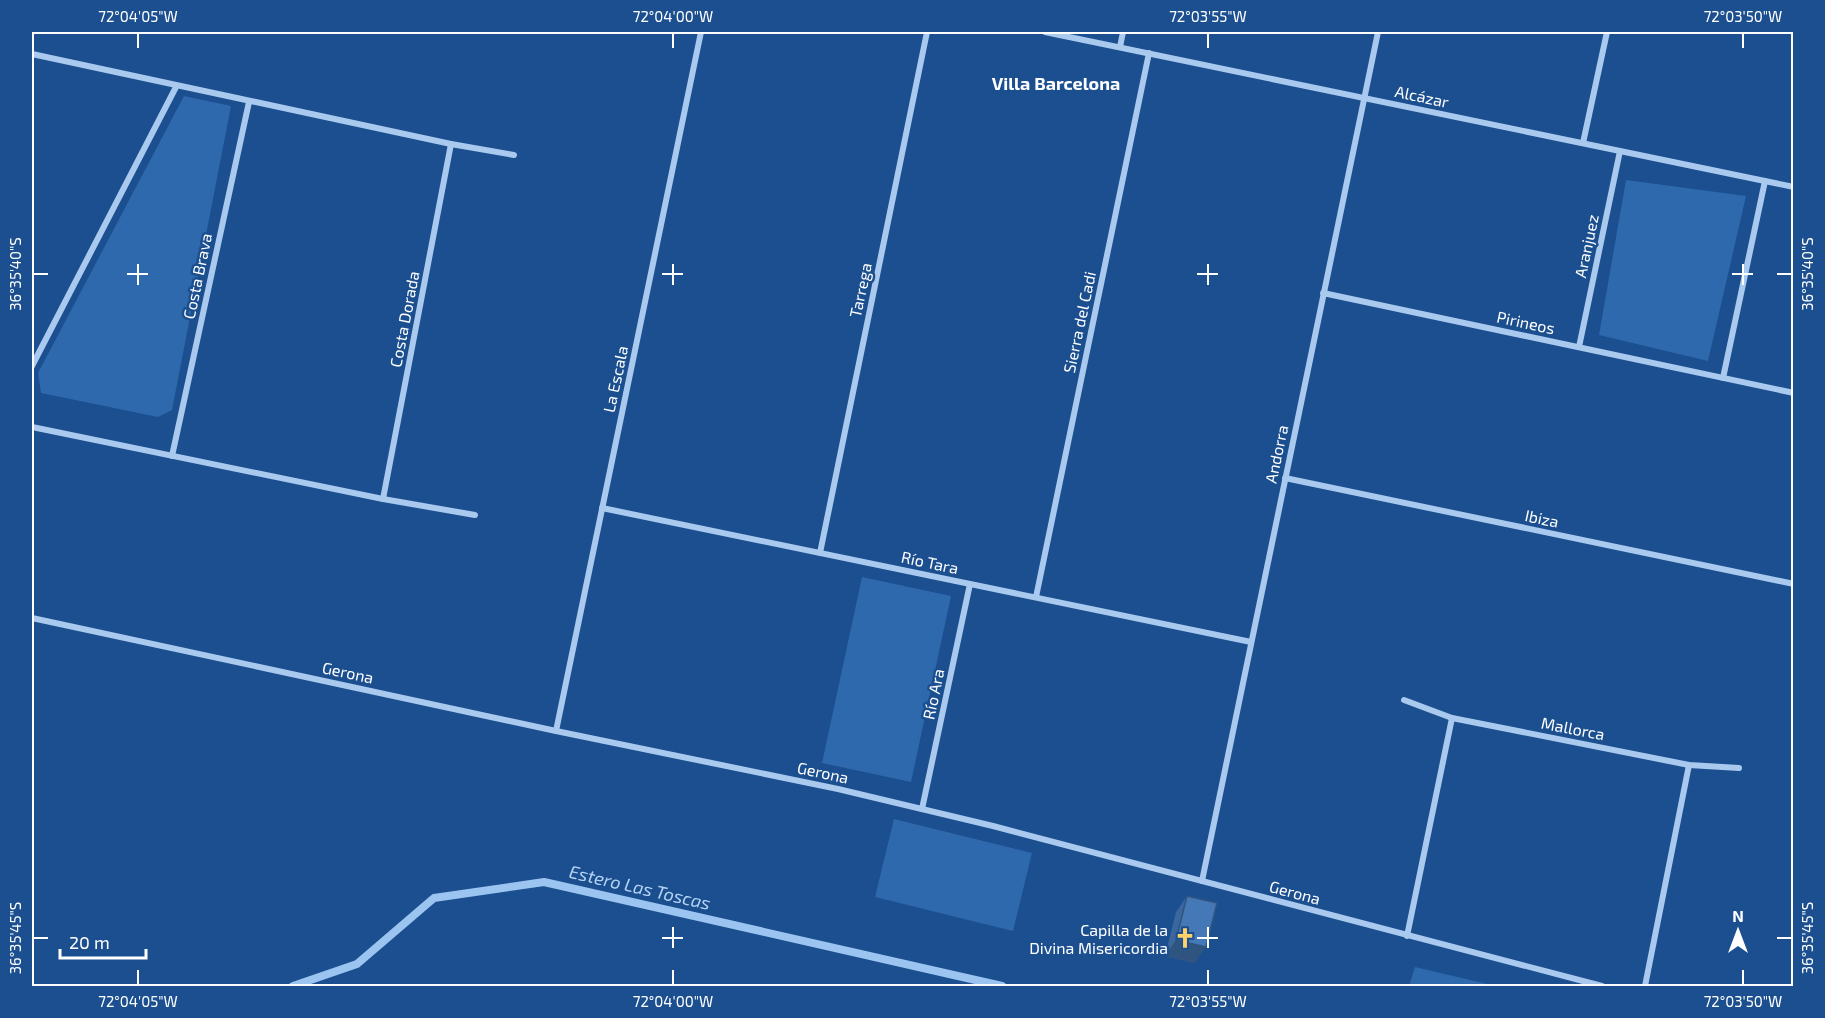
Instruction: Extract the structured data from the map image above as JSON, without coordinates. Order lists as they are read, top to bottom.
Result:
{
  "streets": {
    "street": [
      "Alcázar",
      "Aranjuez",
      "Costa Brava",
      "Tarrega",
      "Costa Dorada",
      "Sierra del Cadi",
      "Pirineos",
      "La Escala",
      "Andorra",
      "Ibiza",
      "Río Tara",
      "Gerona",
      "Río Ara",
      "Mallorca"
    ]
  },
  "crossings": [
    ["Alcázar", "Aranjuez"],
    ["Alcázar", "Sierra del Cadi"],
    ["Alcázar", "Andorra"],
    ["Aranjuez", "Pirineos"],
    ["Tarrega", "Río Tara"],
    ["Sierra del Cadi", "Río Tara"],
    ["Pirineos", "Andorra"],
    ["La Escala", "Río Tara"],
    ["La Escala", "Gerona"],
    ["Andorra", "Ibiza"],
    ["Andorra", "Río Tara"],
    ["Andorra", "Gerona"],
    ["Río Tara", "Río Ara"],
    ["Gerona", "Río Ara"]
  ],
  "districts": ["Villa Barcelona"],
  "water": ["Estero Las Toscas"],
  "places": {
    "church": ["Capilla de la Divina Misericordia"]
  },
  "scale_bar": "20 m",
  "north": "top",
  "coordinates": [
    "72°04'05\"W",
    "72°04'00\"W",
    "72°03'55\"W",
    "72°03'50\"W",
    "36°35'40\"S",
    "36°35'45\"S"
  ]
}
